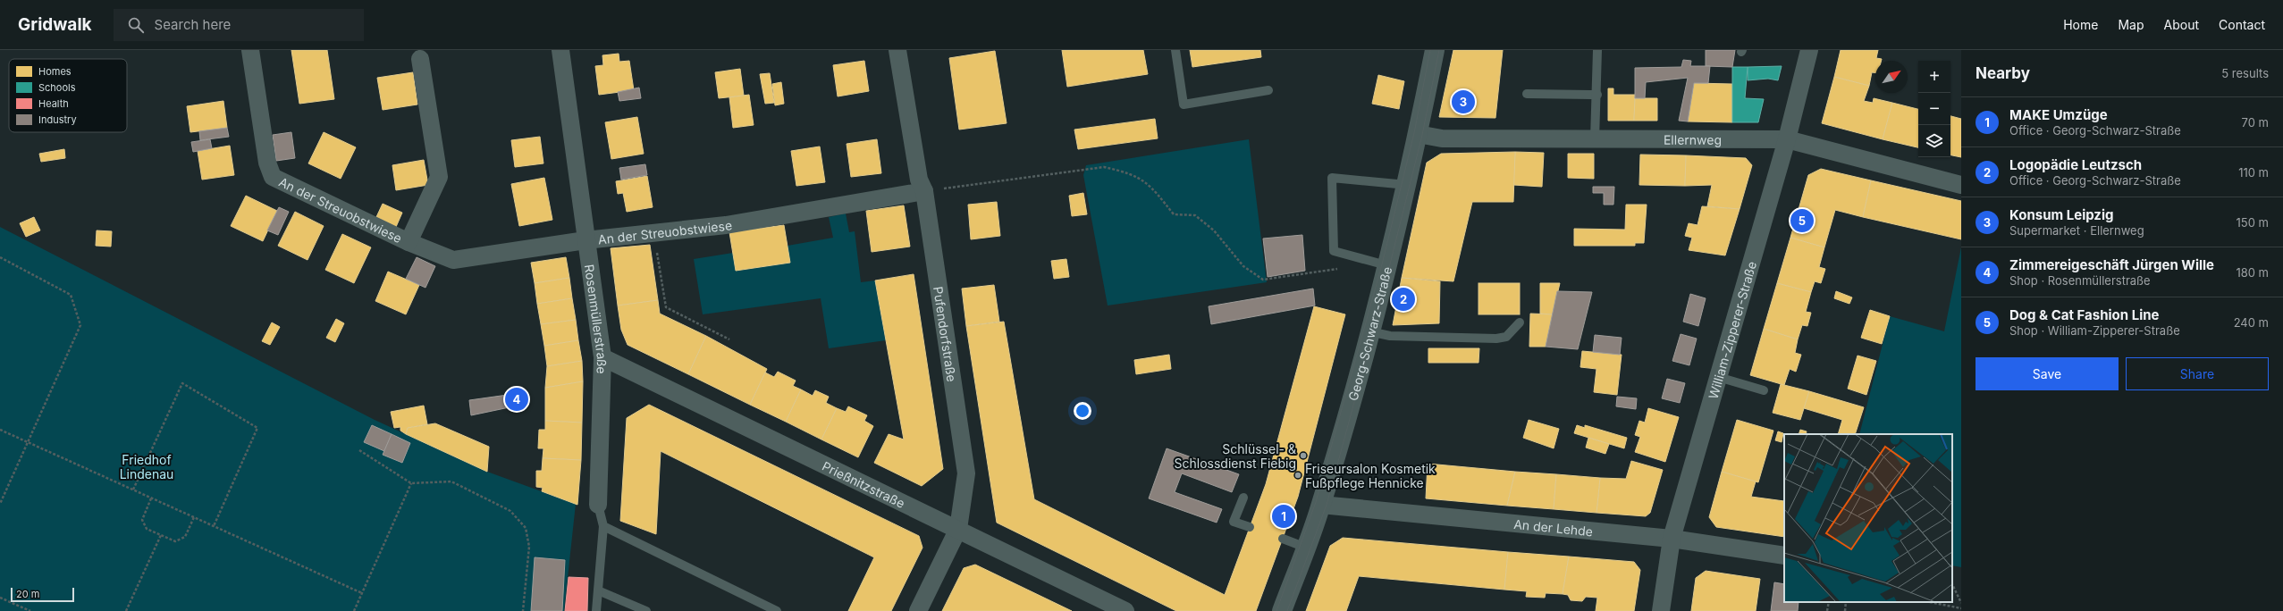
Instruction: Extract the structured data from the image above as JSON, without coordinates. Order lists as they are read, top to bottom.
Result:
{
  "streets": {
    "street": [
      "Ellernweg",
      "An der Streuobstwiese",
      "Rosenmüllerstraße",
      "William-Zipperer-Straße",
      "Georg-Schwarz-Straße",
      "Pufendorfstraße",
      "Prießnitzstraße",
      "An der Lehde"
    ]
  },
  "crossings": [
    ["Ellernweg", "William-Zipperer-Straße"],
    ["Ellernweg", "Georg-Schwarz-Straße"],
    ["An der Streuobstwiese", "Rosenmüllerstraße"],
    ["An der Streuobstwiese", "Pufendorfstraße"],
    ["Rosenmüllerstraße", "Prießnitzstraße"],
    ["William-Zipperer-Straße", "An der Lehde"],
    ["Georg-Schwarz-Straße", "An der Lehde"],
    ["Pufendorfstraße", "Prießnitzstraße"]
  ],
  "parks": ["Friedhof Lindenau"],
  "places": ["Schlüssel- & Schlossdienst Fiebig", "Friseursalon Kosmetik Fußpflege Hennicke"],
  "legend": [
    "Homes",
    "Schools",
    "Health",
    "Industry"
  ],
  "scale_bar": "20 m",
  "north": "top right",
  "page": {
    "header": "Gridwalk",
    "search": "Search here",
    "nav": [
      "Home",
      "Map",
      "About",
      "Contact"
    ],
    "heading": ["Nearby", "5 results"],
    "map_buttons": ["+", "−"],
    "pins": [
      "3",
      "5",
      "2",
      "4",
      "1"
    ],
    "list": [
      {
        "mark": "1",
        "name": "MAKE Umzüge",
        "note": "Office · Georg-Schwarz-Straße",
        "value": "70 m"
      },
      {
        "mark": "2",
        "name": "Logopädie Leutzsch",
        "note": "Office · Georg-Schwarz-Straße",
        "value": "110 m"
      },
      {
        "mark": "3",
        "name": "Konsum Leipzig",
        "note": "Supermarket · Ellernweg",
        "value": "150 m"
      },
      {
        "mark": "4",
        "name": "Zimmereigeschäft Jürgen Wille",
        "note": "Shop · Rosenmüllerstraße",
        "value": "180 m"
      },
      {
        "mark": "5",
        "name": "Dog & Cat Fashion Line",
        "note": "Shop · William-Zipperer-Straße",
        "value": "240 m"
      }
    ],
    "buttons": ["Save", "Share"],
    "scale": "20 m"
  }
}
